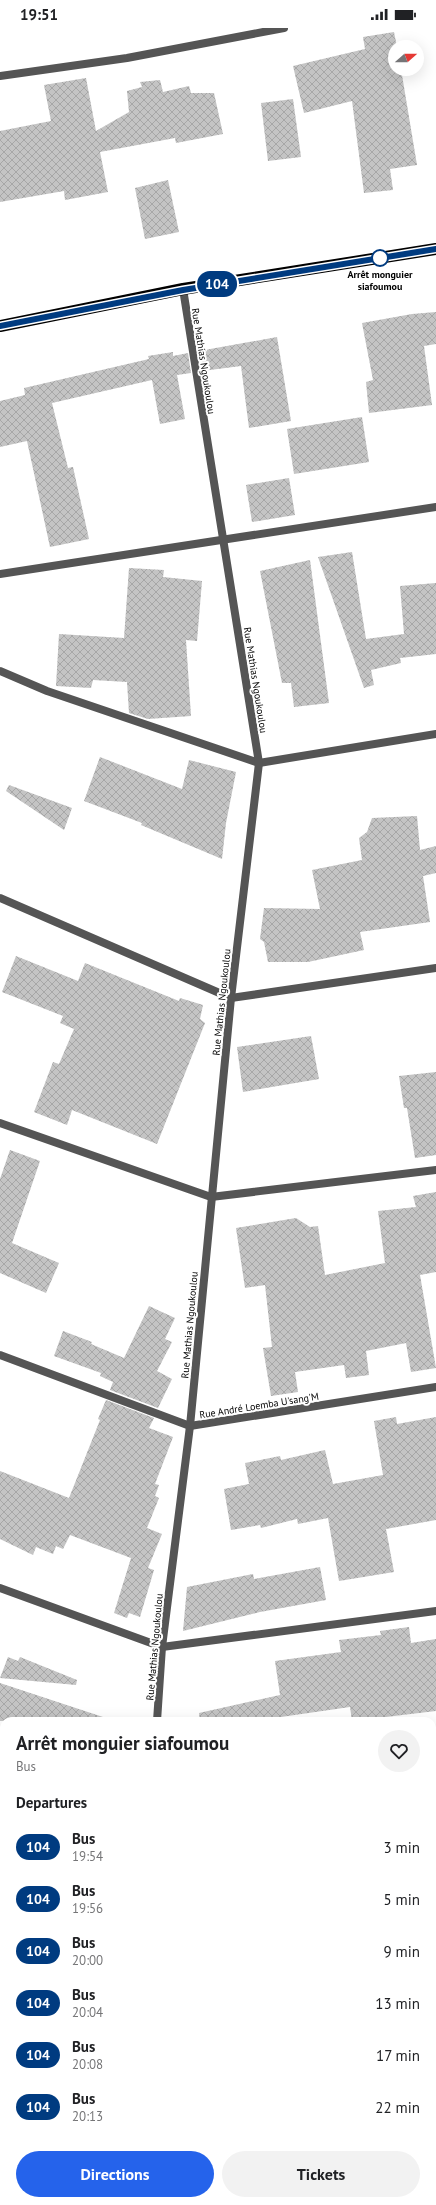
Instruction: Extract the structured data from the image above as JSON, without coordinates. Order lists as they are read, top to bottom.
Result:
{
  "streets": {
    "street": ["Rue Mathias Ngoukoulou", "Rue André Loemba U'sang'M"]
  },
  "crossings": [
    ["Rue Mathias Ngoukoulou", "Rue André Loemba U'sang'M"]
  ],
  "places": ["Arrêt monguier siafoumou"],
  "lines": ["bus line 104"],
  "north": "right",
  "page": {
    "status": "19:51",
    "on_map": "104",
    "heading": [
      ["Arrêt monguier siafoumou", "Bus"],
      "Departures"
    ],
    "list": [
      {
        "mark": "104",
        "name": "Bus",
        "note": "19:54",
        "value": "3 min"
      },
      {
        "mark": "104",
        "name": "Bus",
        "note": "19:56",
        "value": "5 min"
      },
      {
        "mark": "104",
        "name": "Bus",
        "note": "20:00",
        "value": "9 min"
      },
      {
        "mark": "104",
        "name": "Bus",
        "note": "20:04",
        "value": "13 min"
      },
      {
        "mark": "104",
        "name": "Bus",
        "note": "20:08",
        "value": "17 min"
      },
      {
        "mark": "104",
        "name": "Bus",
        "note": "20:13",
        "value": "22 min"
      }
    ],
    "buttons": ["Directions", "Tickets"]
  }
}
